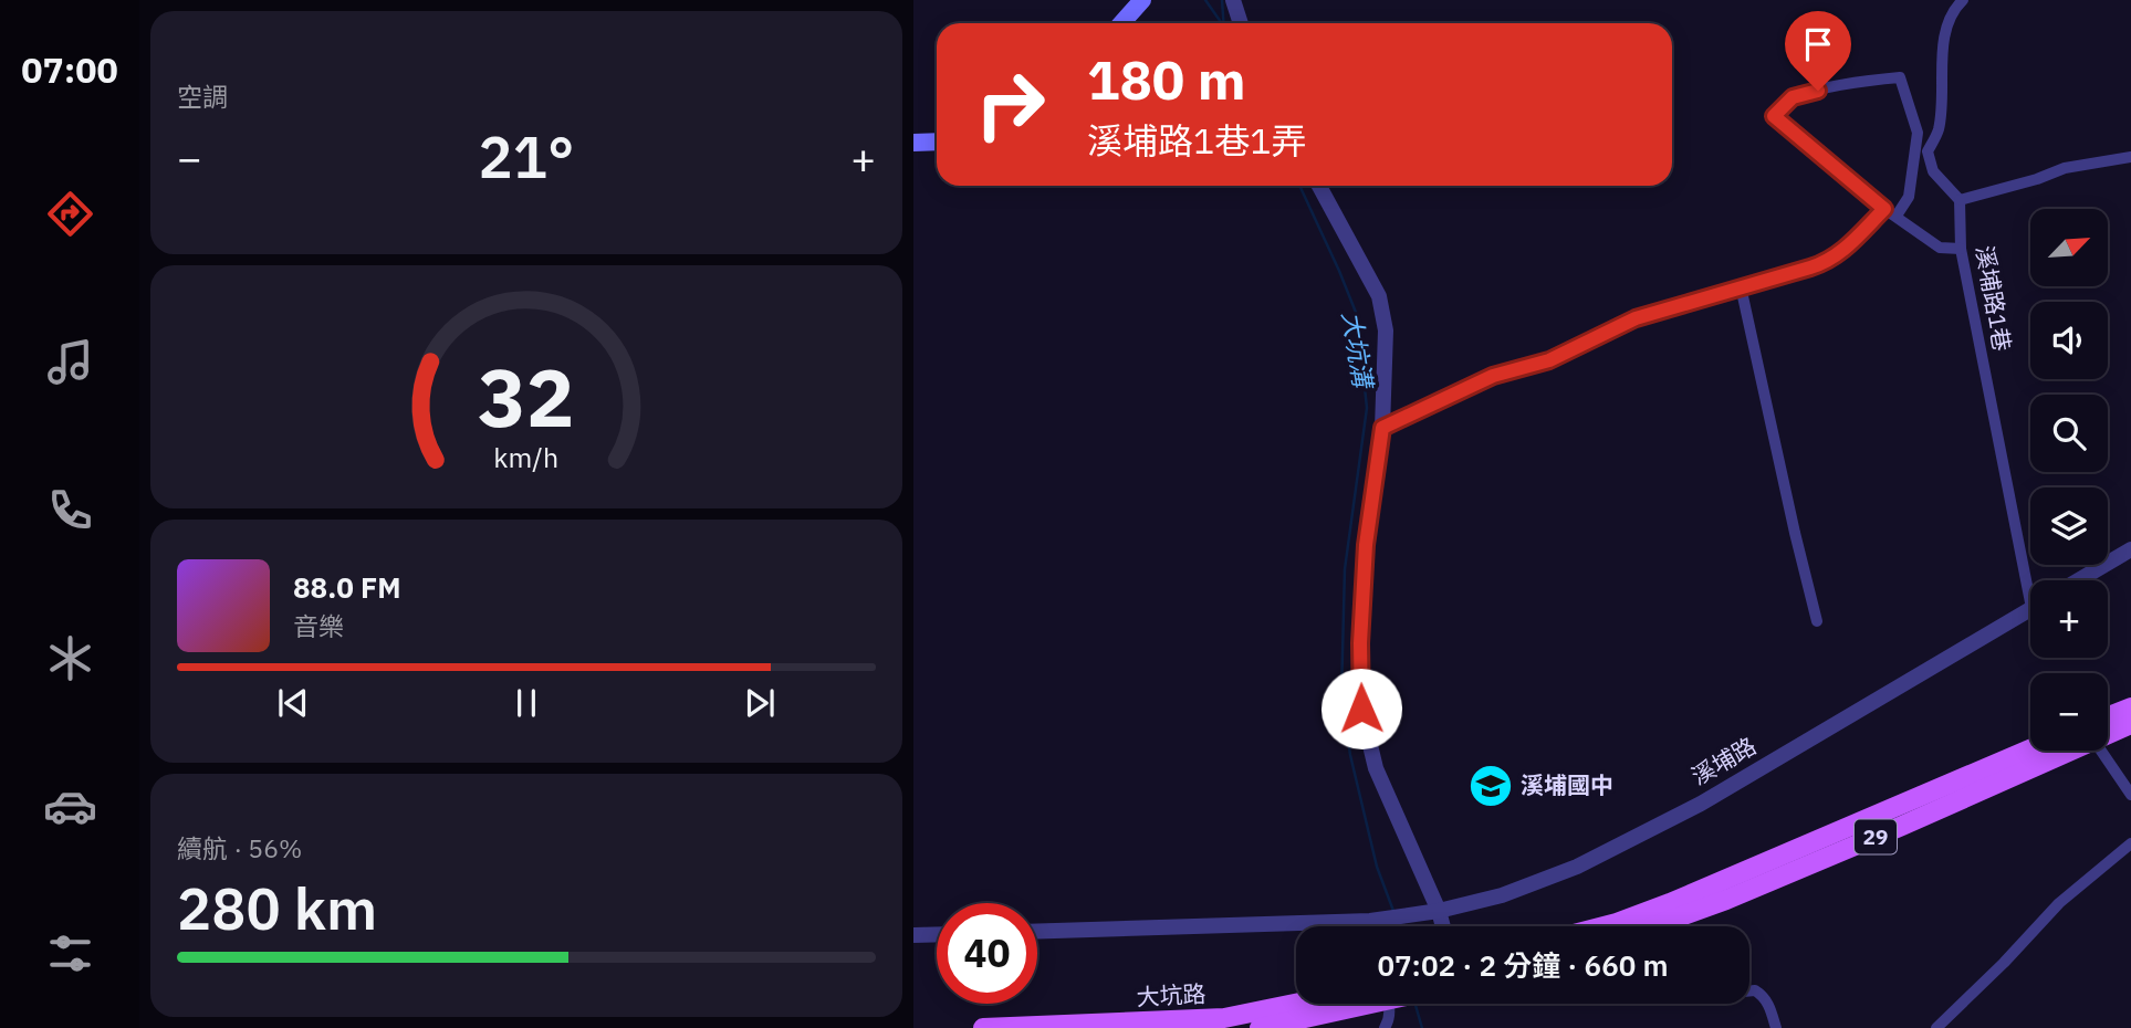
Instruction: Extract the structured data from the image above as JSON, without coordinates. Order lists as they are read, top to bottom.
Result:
{
  "streets": {
    "main road": ["29", "大坑路"],
    "street": ["溪埔路1巷", "溪埔路"]
  },
  "water": ["大坑溝"],
  "places": {
    "school or university": ["溪埔國中"]
  },
  "north": "top right",
  "page": {
    "tabs": "07:00",
    "tile": [
      "空調",
      ["續航 · 56%", "280 km"]
    ],
    "turn": ["180 m", "溪埔路1巷1弄"],
    "heat": ["−", "21°", "+"],
    "map_buttons": ["+", "−"],
    "song": ["88.0 FM", "音樂"],
    "limit": "40",
    "trip": "07:02 · 2 分鐘 · 660 m",
    "gauge": ["32", "km/h"]
  }
}
